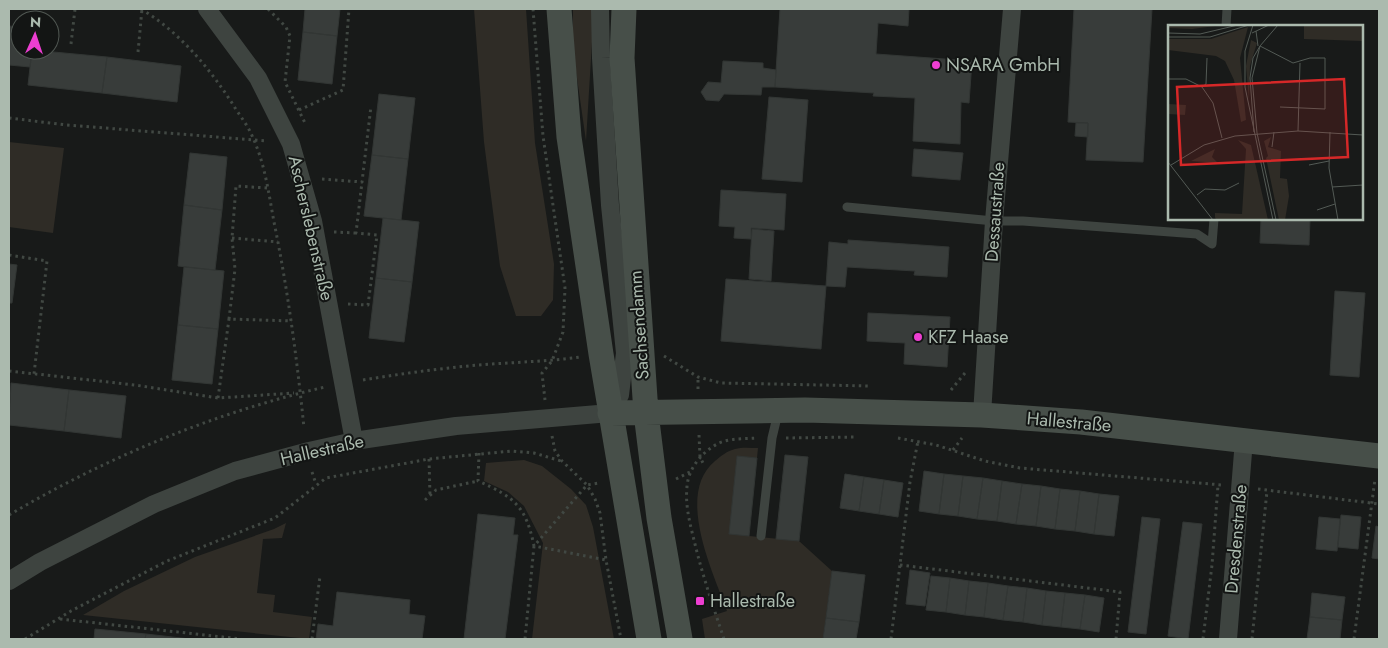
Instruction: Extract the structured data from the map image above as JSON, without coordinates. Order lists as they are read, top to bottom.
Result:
{
  "streets": {
    "street": [
      "Dessaustraße",
      "Ascherslebenstraße",
      "Sachsendamm",
      "Hallestraße",
      "Dresdenstraße"
    ]
  },
  "crossings": [
    ["Dessaustraße", "Hallestraße"],
    ["Ascherslebenstraße", "Hallestraße"],
    ["Sachsendamm", "Hallestraße"],
    ["Hallestraße", "Dresdenstraße"]
  ],
  "places": {
    "other": ["NSARA GmbH", "KFZ Haase"],
    "transit": ["Hallestraße"]
  },
  "north": "top"
}
